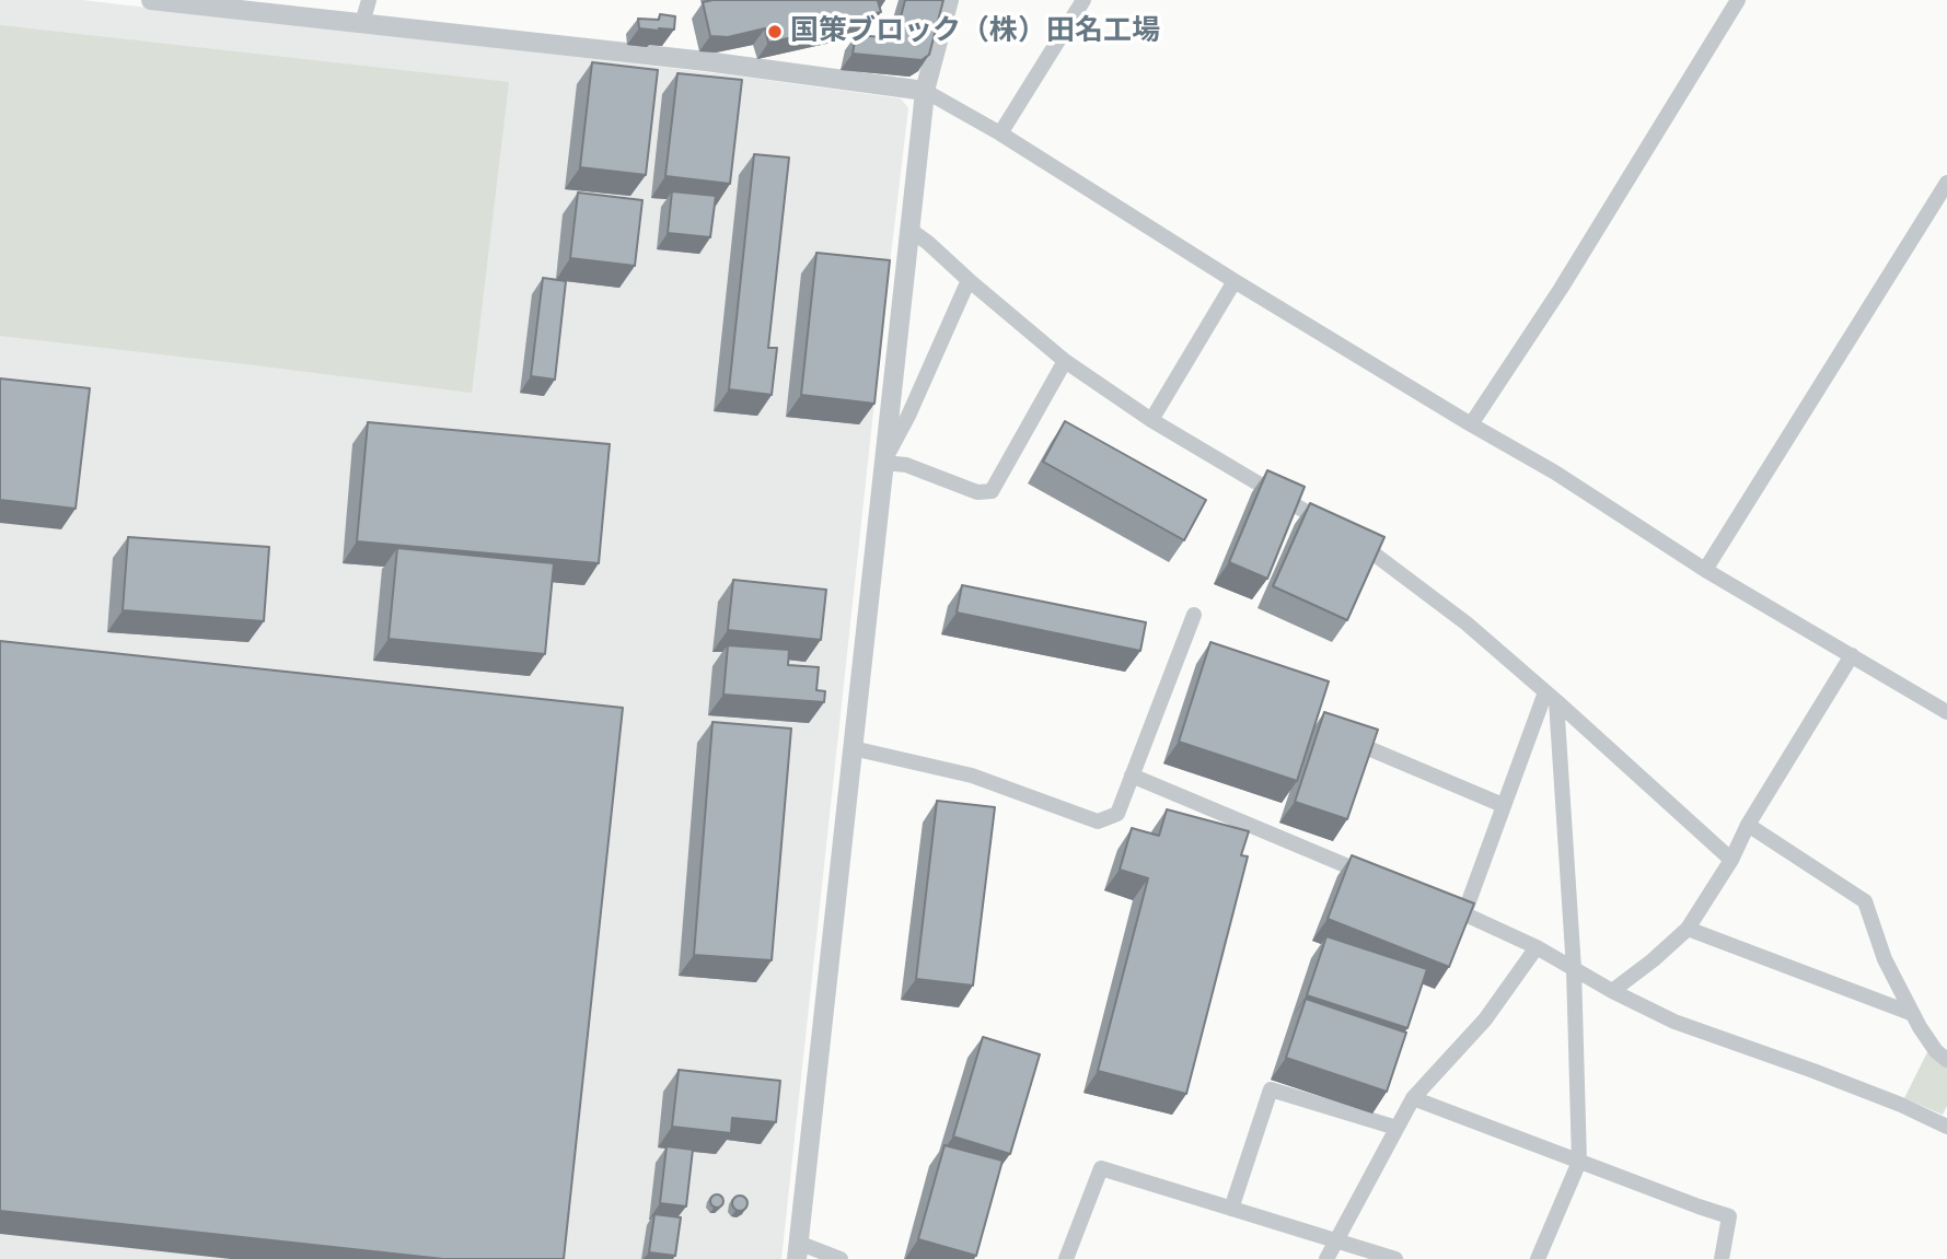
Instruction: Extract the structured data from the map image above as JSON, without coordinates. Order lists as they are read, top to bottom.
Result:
{
  "places": ["国策ブロック（株）田名工場"]
}
